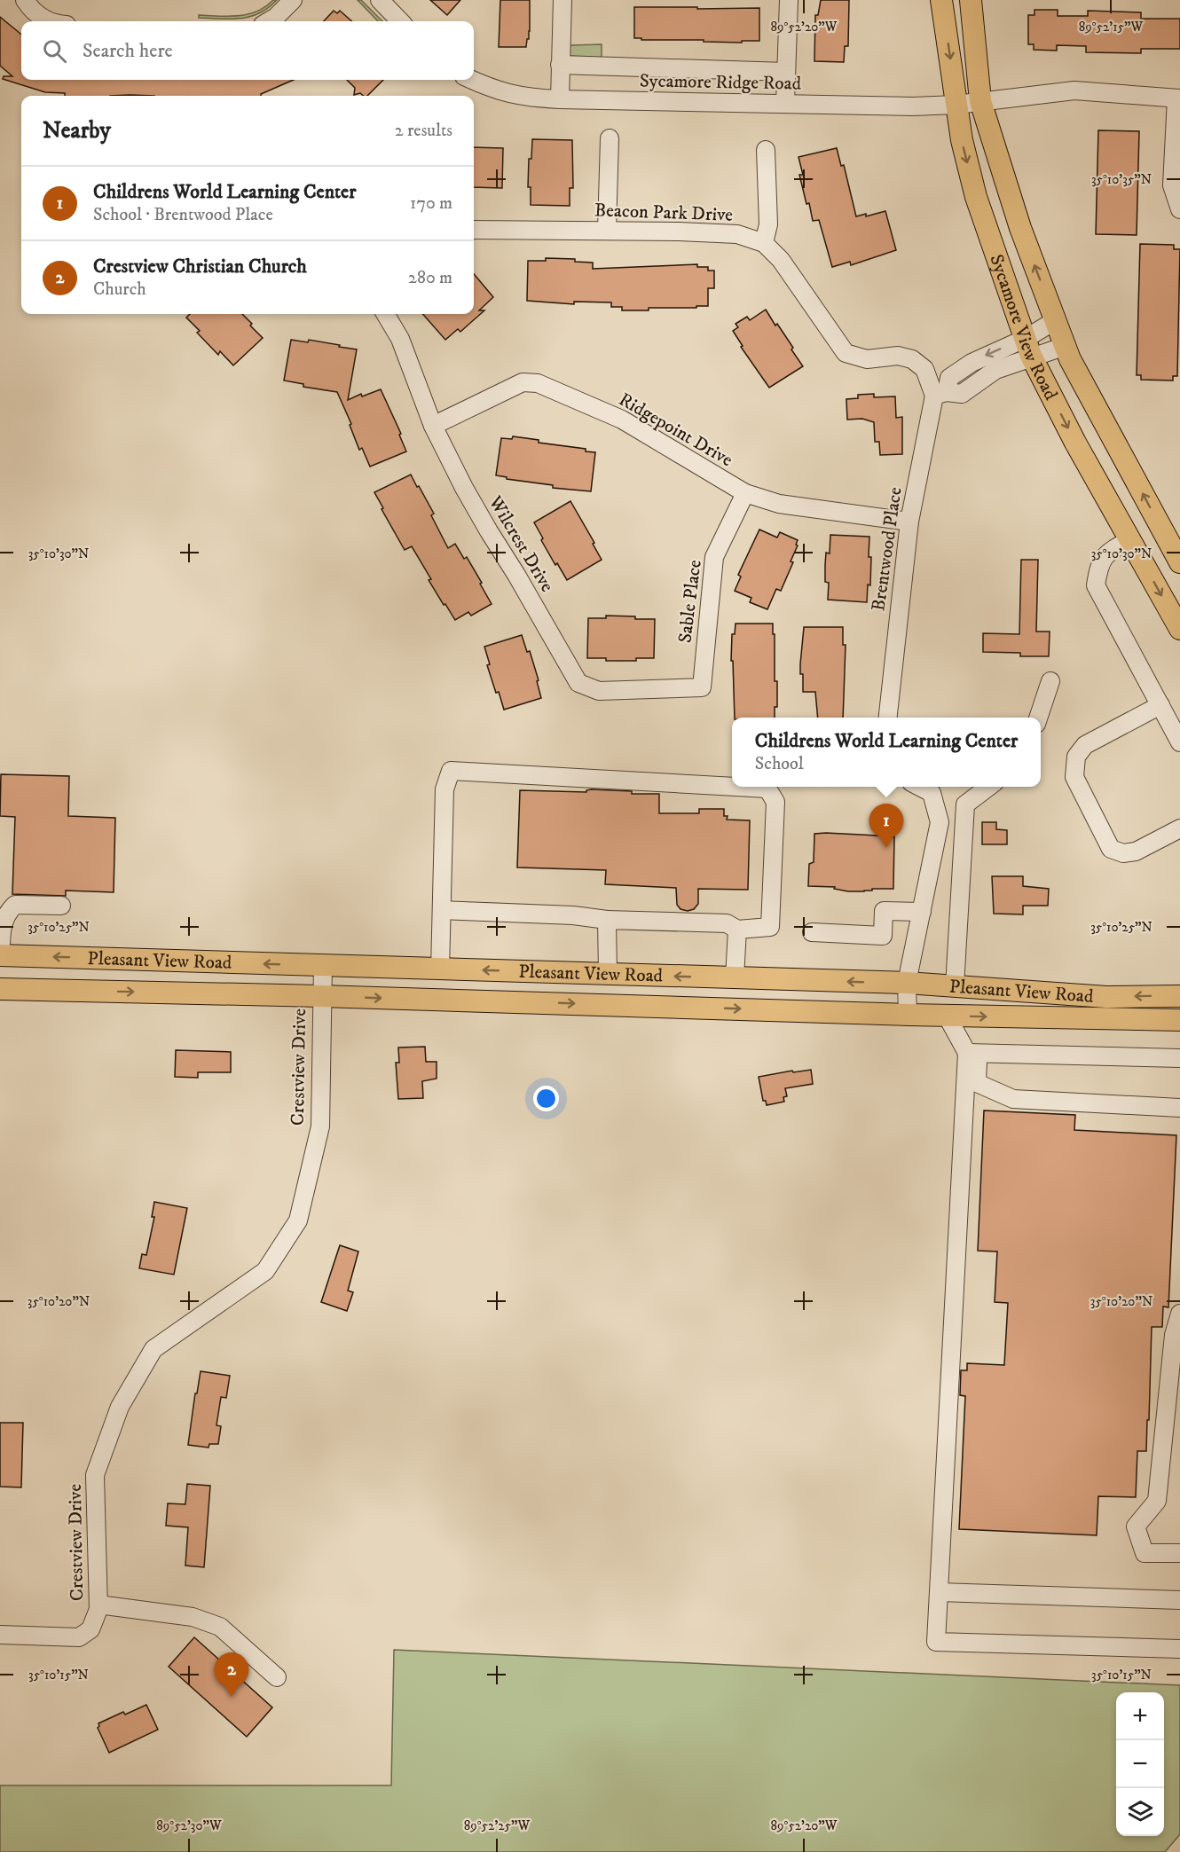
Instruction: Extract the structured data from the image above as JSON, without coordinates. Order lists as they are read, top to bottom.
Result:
{
  "streets": {
    "main road": ["Sycamore View Road", "Pleasant View Road"],
    "street": [
      "Sycamore Ridge Road",
      "Beacon Park Drive",
      "Ridgepoint Drive",
      "Wilcrest Drive",
      "Brentwood Place",
      "Sable Place",
      "Crestview Drive"
    ]
  },
  "crossings": [
    ["Sycamore Ridge Road", "Sycamore View Road"],
    ["Sycamore View Road", "Brentwood Place"],
    ["Ridgepoint Drive", "Wilcrest Drive"],
    ["Ridgepoint Drive", "Brentwood Place"],
    ["Ridgepoint Drive", "Sable Place"],
    ["Wilcrest Drive", "Sable Place"],
    ["Pleasant View Road", "Crestview Drive"]
  ],
  "page": {
    "search": "Search here",
    "heading": ["Nearby", "2 results"],
    "list": [
      {
        "mark": "1",
        "name": "Childrens World Learning Center",
        "note": "School · Brentwood Place",
        "value": "170 m"
      },
      {
        "mark": "2",
        "name": "Crestview Christian Church",
        "note": "Church",
        "value": "280 m"
      }
    ],
    "popup": ["Childrens World Learning Center", "School"],
    "pins": ["1", "2"],
    "map_buttons": ["+", "−"]
  },
  "coordinates": [
    "89°52'20\"W",
    "89°52'15\"W",
    "35°10'35\"N",
    "35°10'30\"N",
    "35°10'25\"N",
    "35°10'20\"N",
    "35°10'15\"N",
    "89°52'30\"W",
    "89°52'25\"W"
  ]
}
